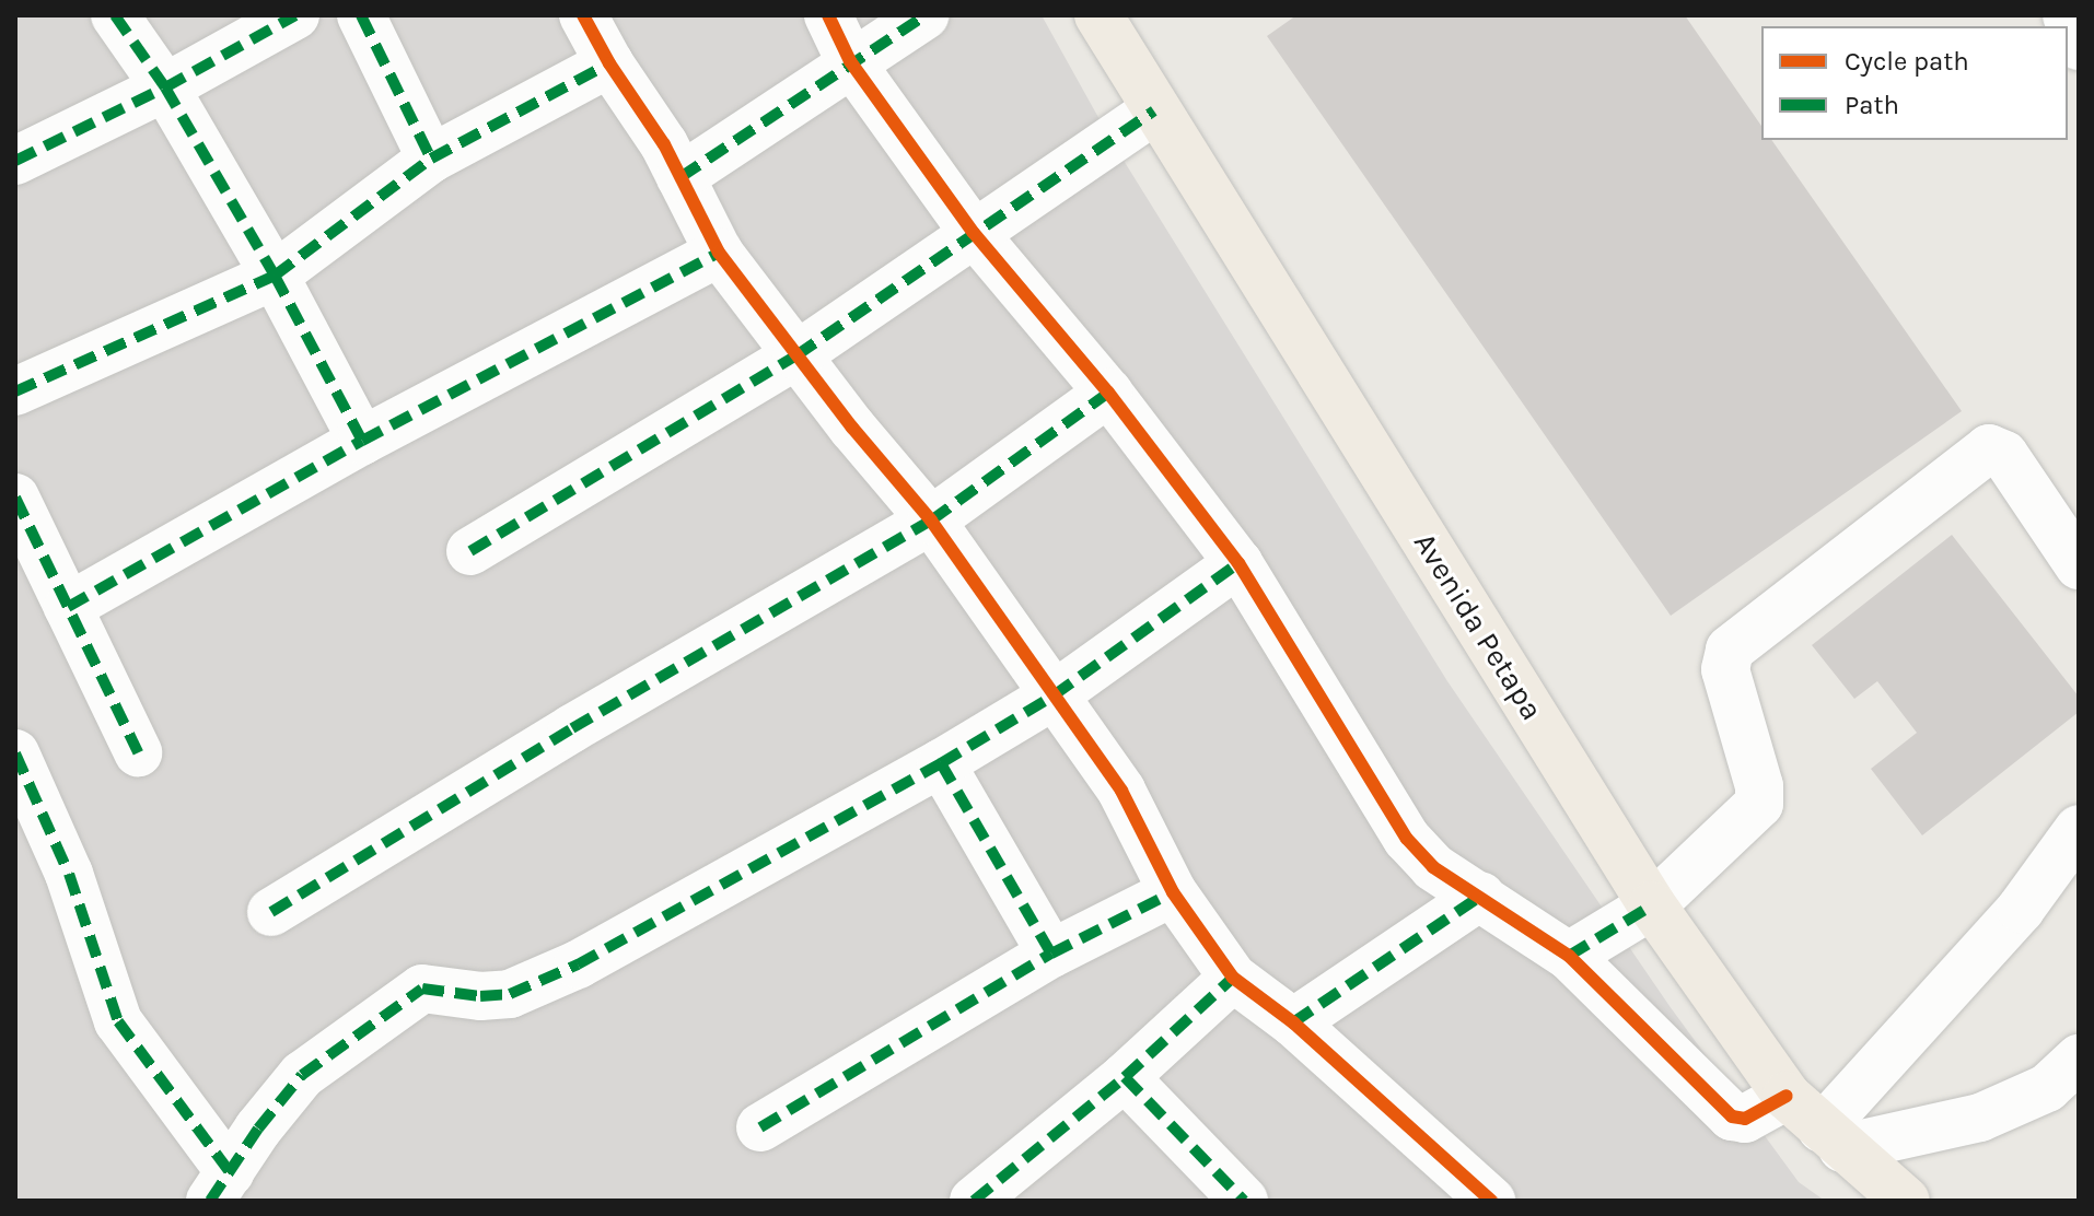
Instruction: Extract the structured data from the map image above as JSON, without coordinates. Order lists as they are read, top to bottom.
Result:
{
  "streets": {
    "main road": ["Avenida Petapa"]
  },
  "legend": ["Cycle path", "Path"]
}
